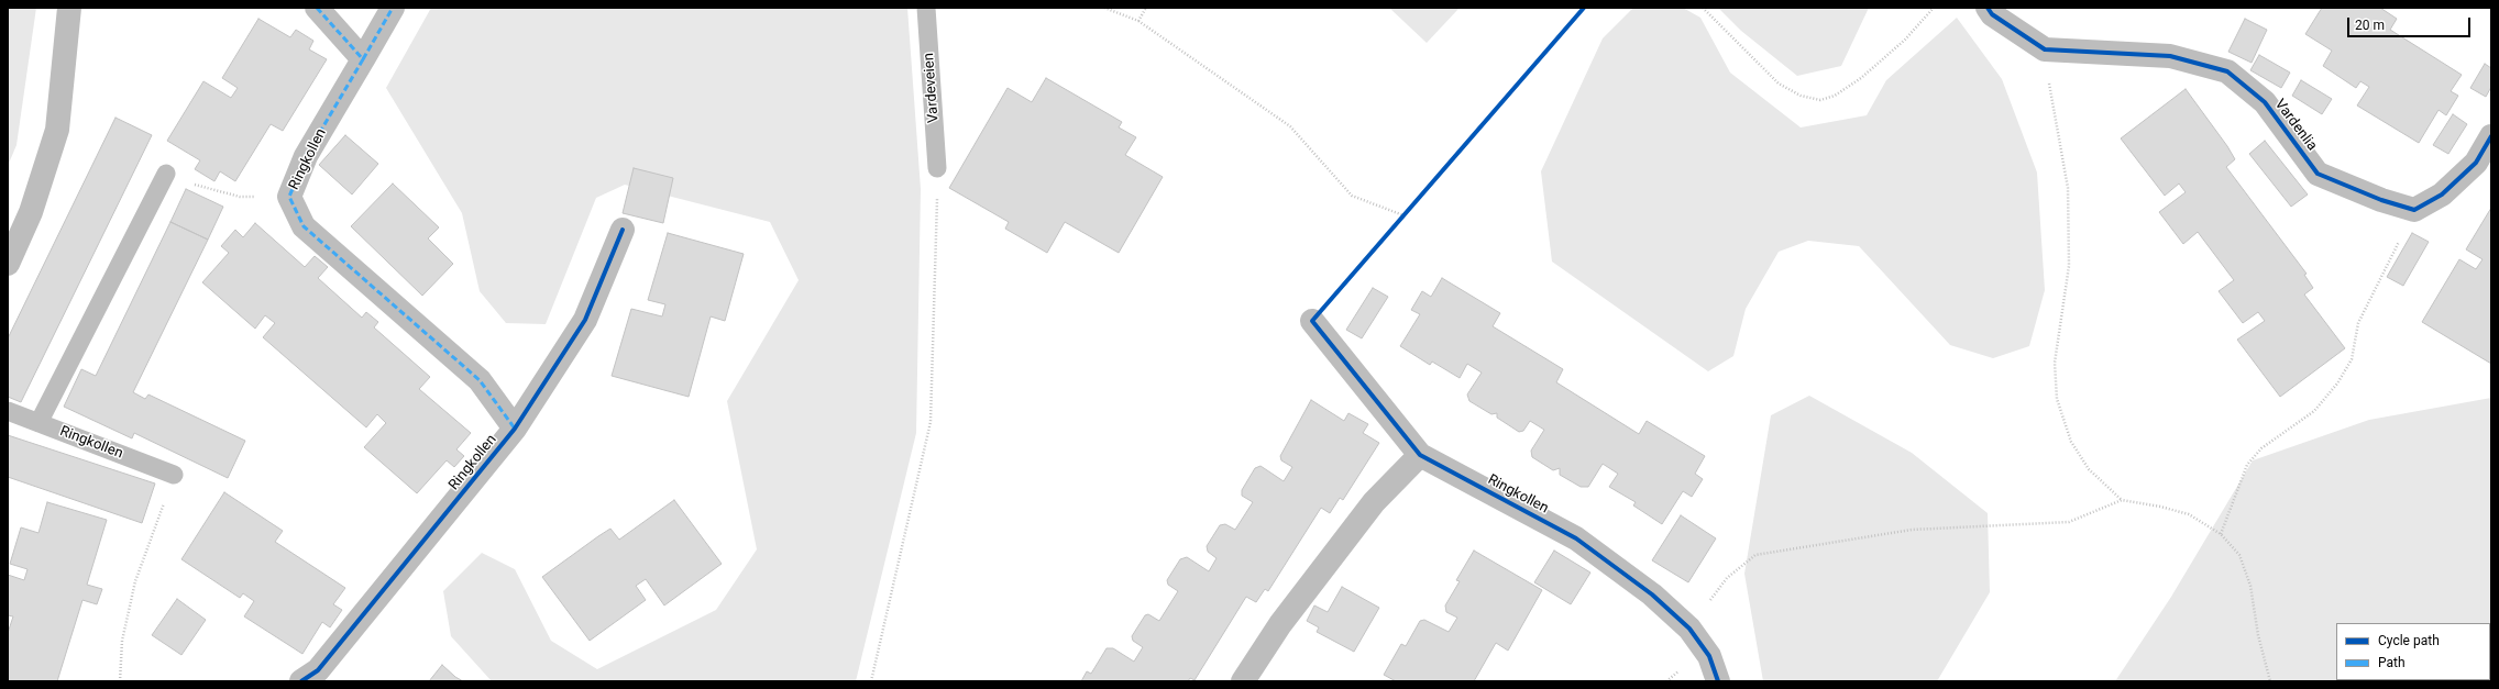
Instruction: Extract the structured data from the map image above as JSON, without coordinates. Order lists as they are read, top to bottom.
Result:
{
  "streets": {
    "street": ["Vardenlia", "Ringkollen"],
    "lane": ["Vardeveien"]
  },
  "legend": ["Cycle path", "Path"],
  "scale_bar": "20 m"
}
